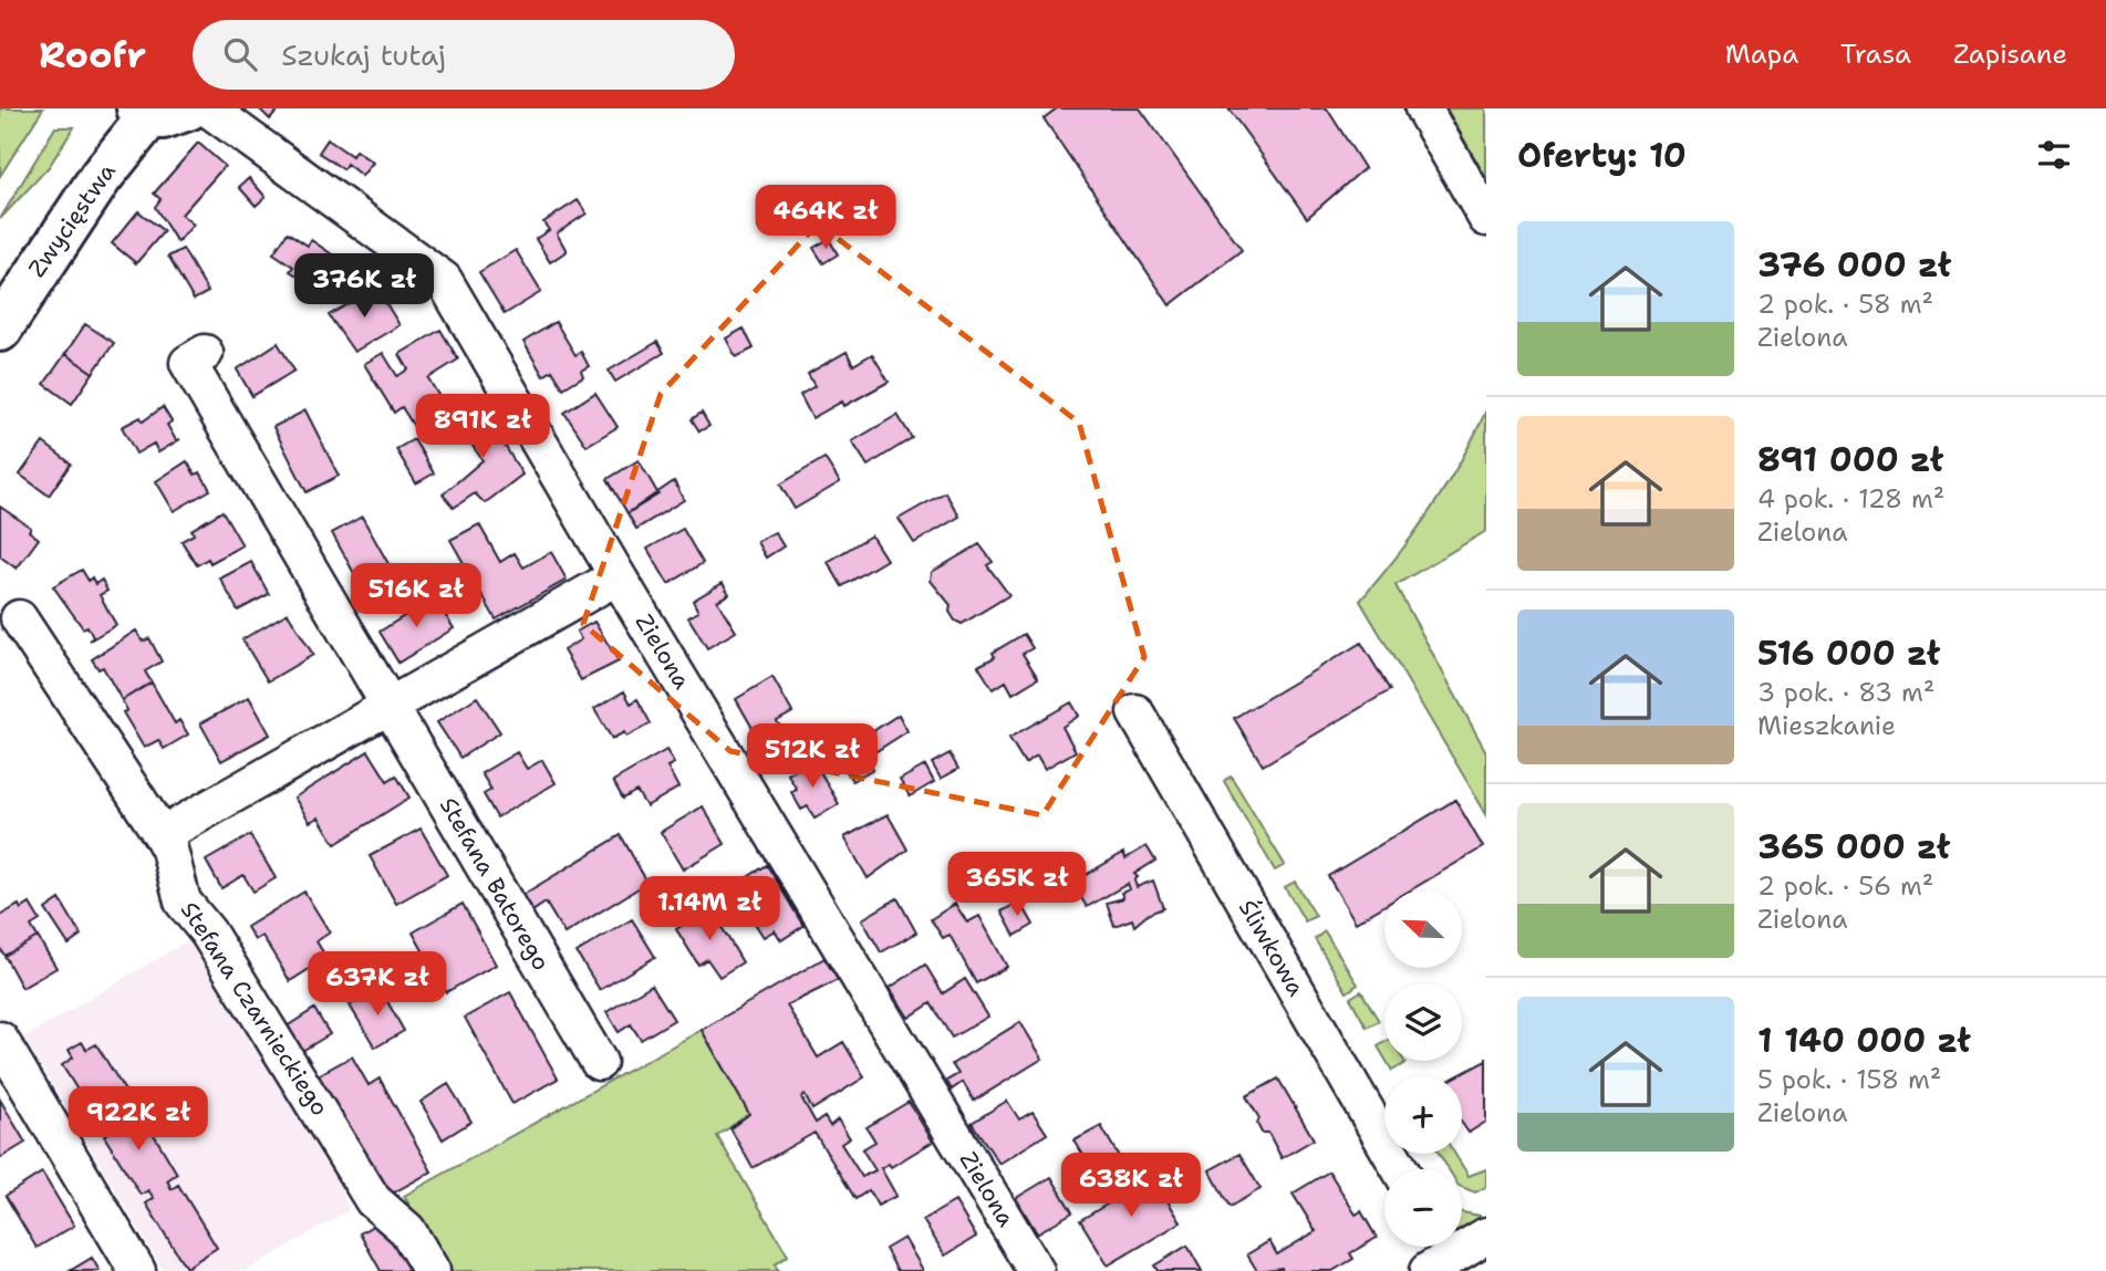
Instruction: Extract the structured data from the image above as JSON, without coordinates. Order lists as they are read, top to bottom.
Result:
{
  "streets": {
    "main road": ["Zwycięstwa"],
    "street": [
      "Zielona",
      "Stefana Batorego",
      "Śliwkowa",
      "Stefana Czarnieckiego"
    ]
  },
  "north": "top left",
  "page": {
    "header": "Roofr",
    "search": "Szukaj tutaj",
    "nav": ["Mapa", "Trasa", "Zapisane"],
    "heading": "Oferty: 10",
    "price": [
      "464K zł",
      "376K zł",
      "891K zł",
      "516K zł",
      "512K zł",
      "365K zł",
      "1.14M zł",
      "637K zł",
      "922K zł",
      "638K zł"
    ],
    "list": [
      {
        "name": "376 000 zł",
        "note": "2 pok. · 58 m² · Zielona"
      },
      {
        "name": "891 000 zł",
        "note": "4 pok. · 128 m² · Zielona"
      },
      {
        "name": "516 000 zł",
        "note": "3 pok. · 83 m² · Mieszkanie"
      },
      {
        "name": "365 000 zł",
        "note": "2 pok. · 56 m² · Zielona"
      },
      {
        "name": "1 140 000 zł",
        "note": "5 pok. · 158 m² · Zielona"
      }
    ],
    "map_buttons": ["+", "−"]
  }
}
